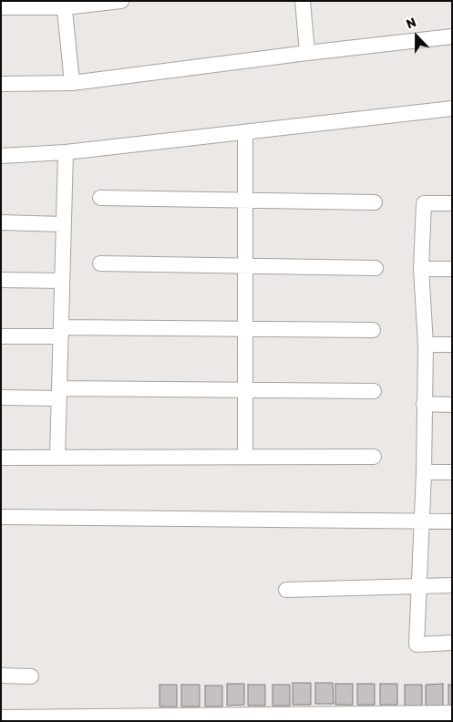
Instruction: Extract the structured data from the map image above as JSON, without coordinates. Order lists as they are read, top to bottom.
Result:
{
  "north": "top"
}
